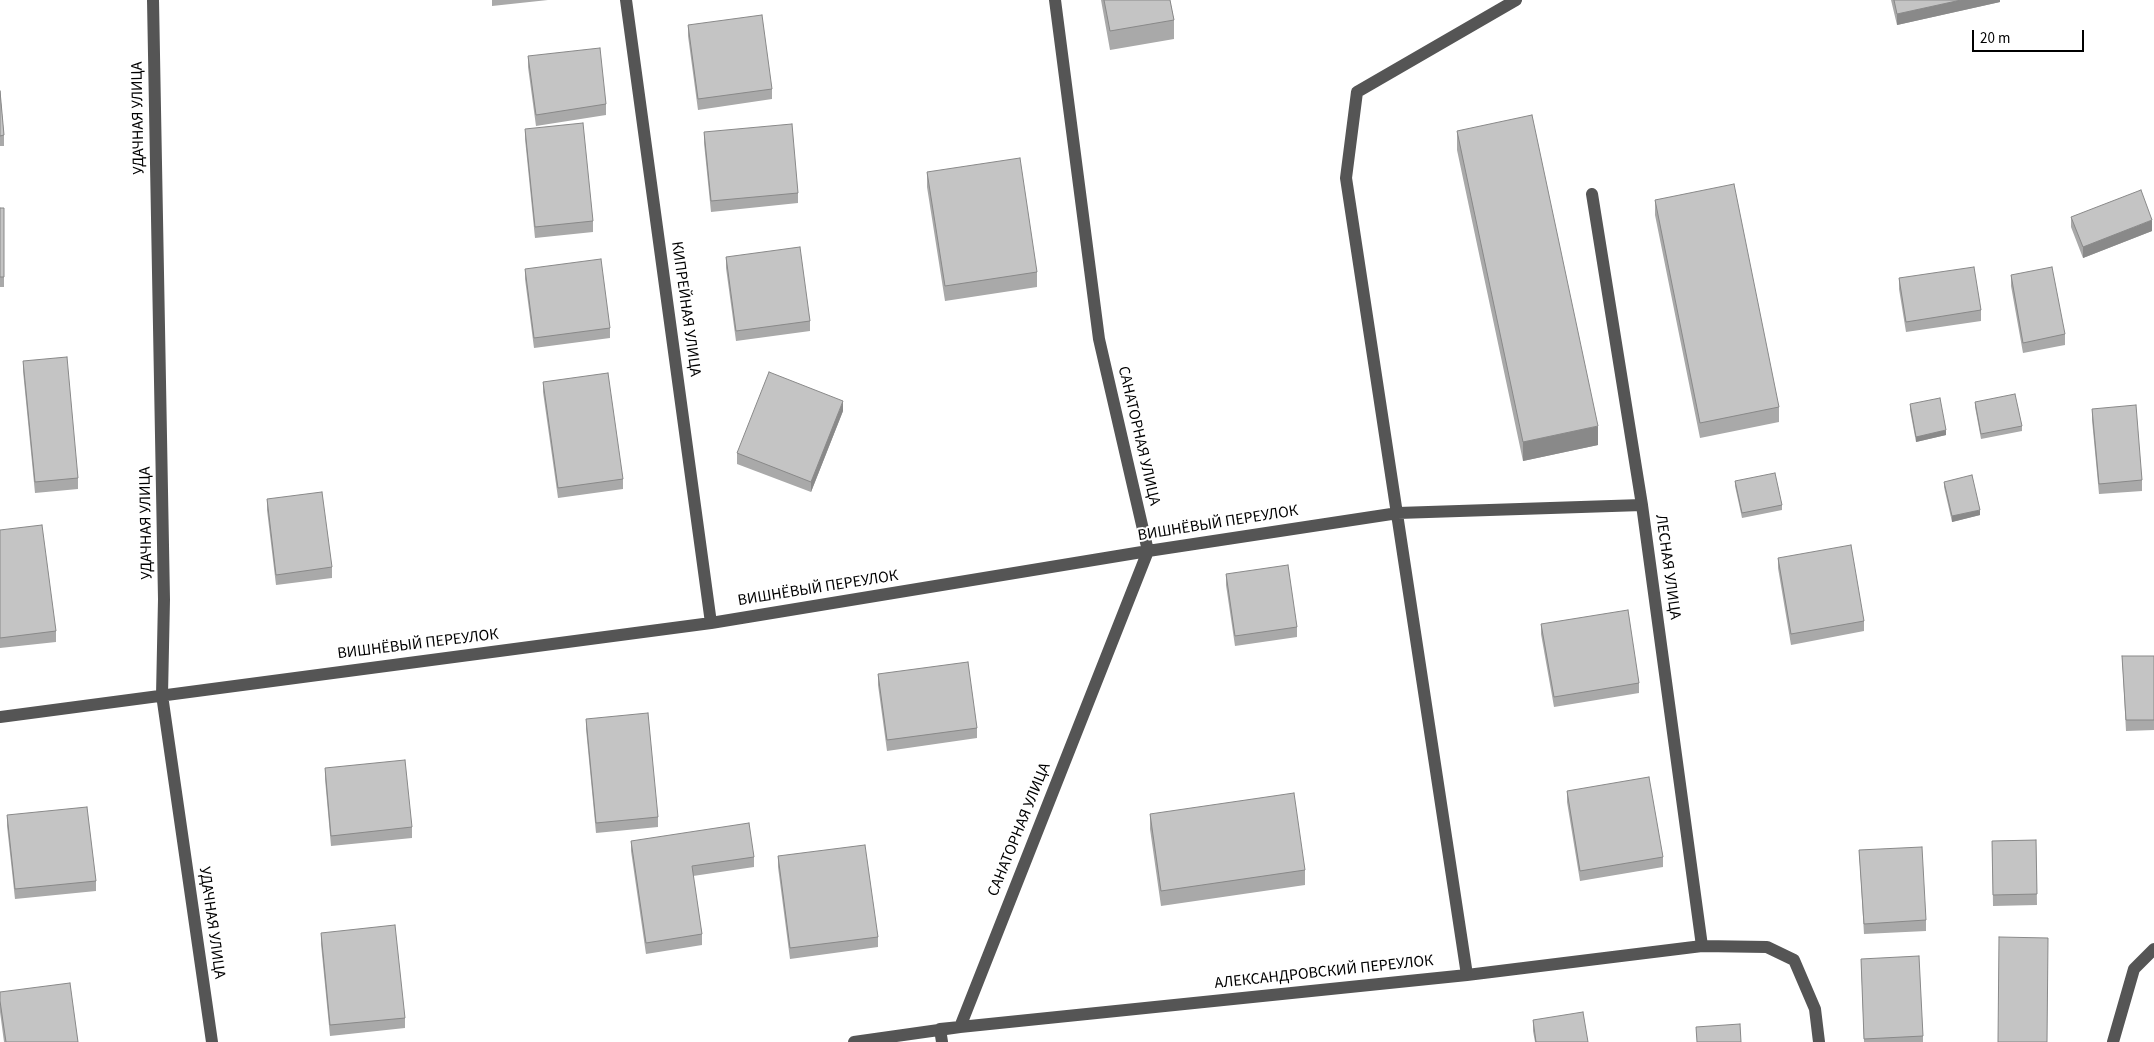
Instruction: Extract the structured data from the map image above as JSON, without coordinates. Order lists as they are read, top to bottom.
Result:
{
  "streets": {
    "street": [
      "УДАЧНАЯ УЛИЦА",
      "КИПРЕЙНАЯ УЛИЦА",
      "САНАТОРНАЯ УЛИЦА",
      "ВИШНЁВЫЙ ПЕРЕУЛОК",
      "ЛЕСНАЯ УЛИЦА",
      "АЛЕКСАНДРОВСКИЙ ПЕРЕУЛОК"
    ]
  },
  "crossings": [
    ["УДАЧНАЯ УЛИЦА", "ВИШНЁВЫЙ ПЕРЕУЛОК"],
    ["КИПРЕЙНАЯ УЛИЦА", "ВИШНЁВЫЙ ПЕРЕУЛОК"],
    ["САНАТОРНАЯ УЛИЦА", "ВИШНЁВЫЙ ПЕРЕУЛОК"],
    ["САНАТОРНАЯ УЛИЦА", "АЛЕКСАНДРОВСКИЙ ПЕРЕУЛОК"],
    ["ВИШНЁВЫЙ ПЕРЕУЛОК", "ЛЕСНАЯ УЛИЦА"],
    ["ЛЕСНАЯ УЛИЦА", "АЛЕКСАНДРОВСКИЙ ПЕРЕУЛОК"]
  ],
  "scale_bar": "20 m"
}
